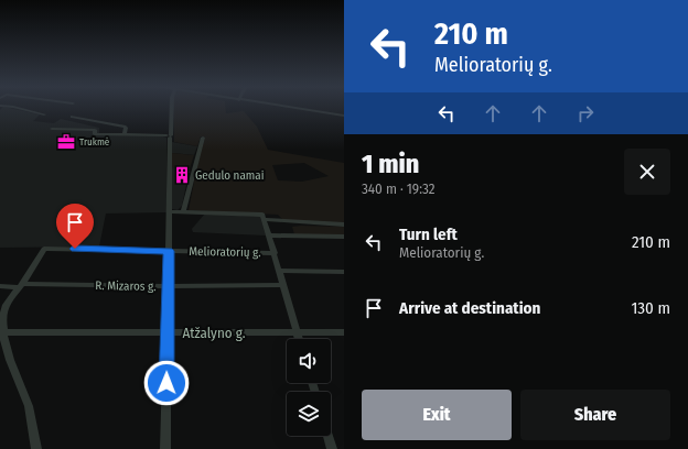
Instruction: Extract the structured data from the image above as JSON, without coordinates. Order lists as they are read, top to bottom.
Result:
{
  "streets": {
    "street": ["Melioratorių g.", "R. Mizaros g.", "Atžalyno g."]
  },
  "crossings": [
    ["Melioratorių g.", "R. Mizaros g."]
  ],
  "places": {
    "office": ["Trukmė"],
    "building": ["Gedulo namai"]
  },
  "page": {
    "turn": ["210 m", "Melioratorių g."],
    "heading": ["1 min", "340 m · 19:32"],
    "list": [
      {
        "name": "Turn left",
        "note": "Melioratorių g.",
        "value": "210 m"
      },
      {
        "name": "Arrive at destination",
        "value": "130 m"
      }
    ],
    "buttons": ["Exit", "Share"]
  }
}
